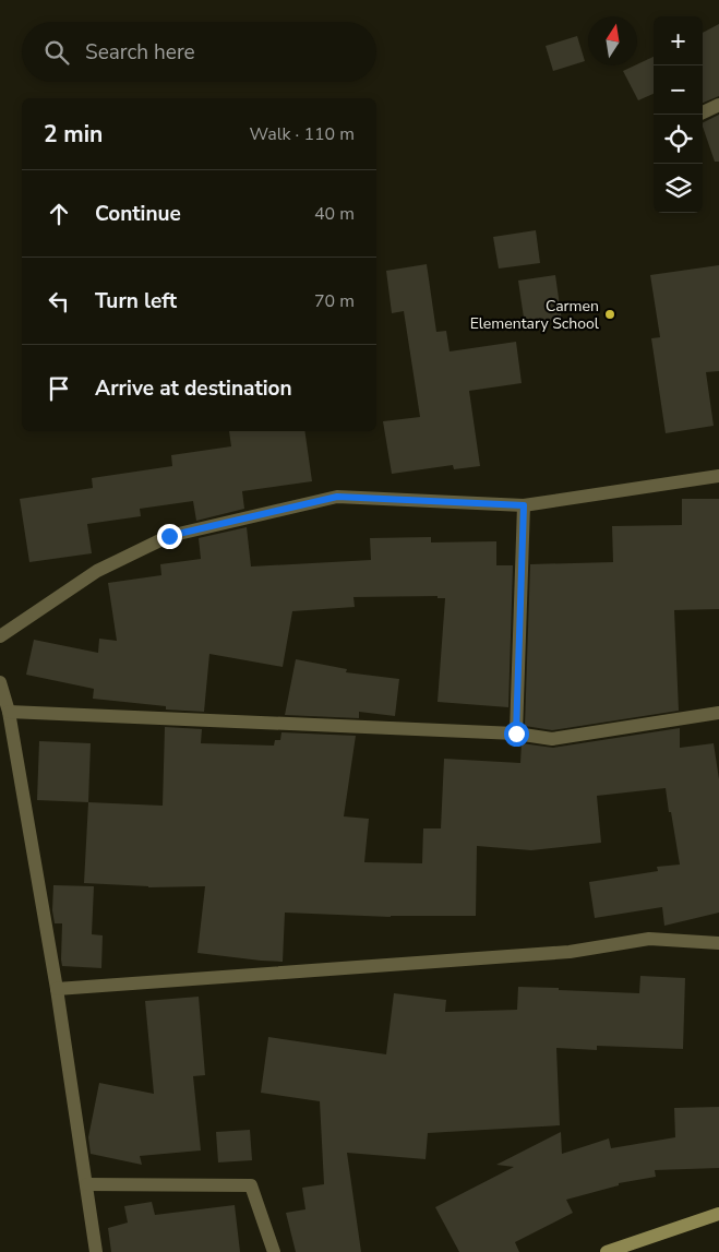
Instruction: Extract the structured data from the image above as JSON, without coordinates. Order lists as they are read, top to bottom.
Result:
{
  "places": ["Carmen Elementary School"],
  "north": "top",
  "page": {
    "map_buttons": ["+", "−"],
    "search": "Search here",
    "heading": ["2 min", "Walk · 110 m"],
    "list": [
      ["Continue", "40 m"],
      ["Turn left", "70 m"],
      "Arrive at destination"
    ]
  }
}
